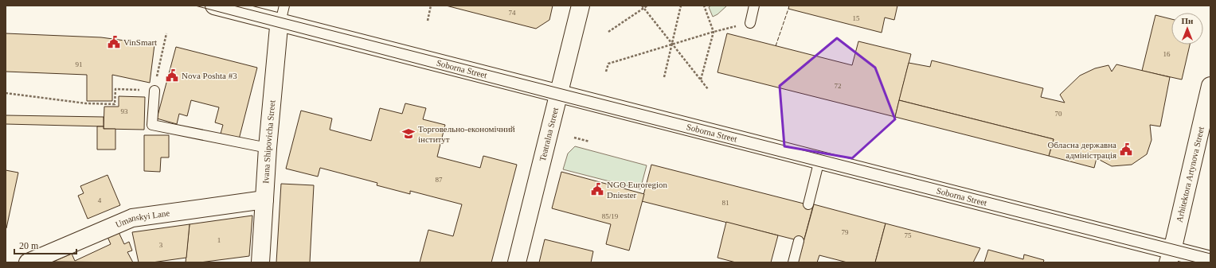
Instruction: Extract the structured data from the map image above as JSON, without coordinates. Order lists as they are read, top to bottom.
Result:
{
  "streets": {
    "main road": [
      "Soborna Street",
      "Teatralna Street",
      "Ivana Shipovicha Street",
      "Arhitektora Artynova Street",
      "Umanskyi Lane"
    ]
  },
  "crossings": [
    ["Soborna Street", "Teatralna Street"],
    ["Soborna Street", "Ivana Shipovicha Street"],
    ["Soborna Street", "Arhitektora Artynova Street"],
    ["Ivana Shipovicha Street", "Umanskyi Lane"]
  ],
  "places": {
    "public building": [
      "VinSmart",
      "Nova Poshta #3",
      "Обласна державна адміністрація",
      "NGO Euroregion Dniester"
    ],
    "school or university": ["Торговельно-економічний інститут"]
  },
  "house_numbers": [
    "74",
    "15",
    "16",
    "91",
    "72",
    "93",
    "70",
    "87",
    "4",
    "81",
    "85/19",
    "79",
    "75",
    "1",
    "3"
  ],
  "scale_bar": "20 m",
  "north": "top"
}
